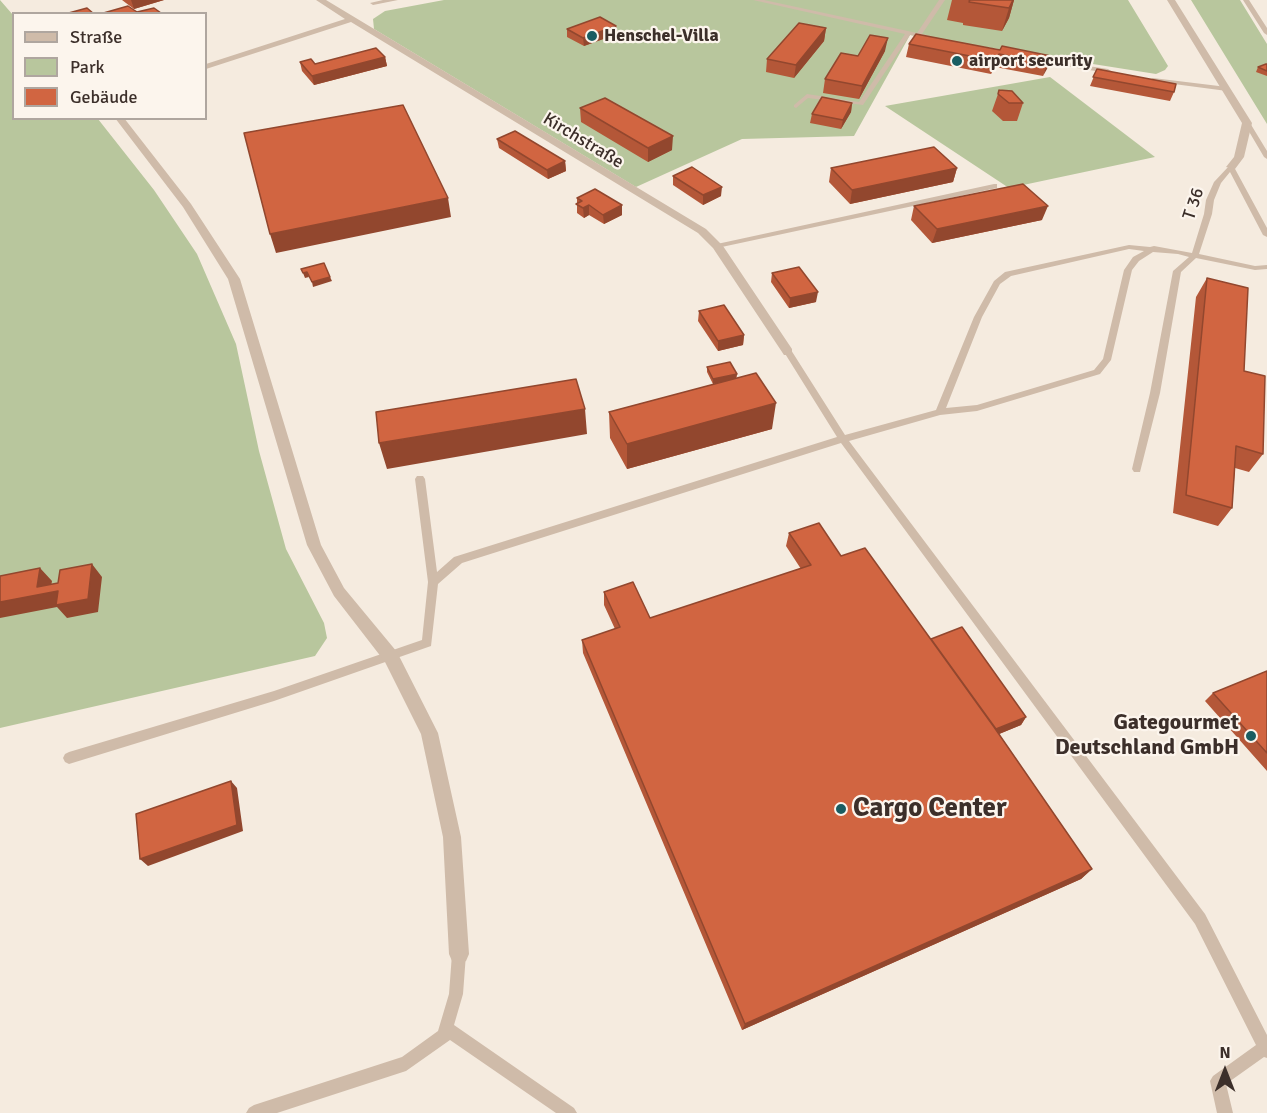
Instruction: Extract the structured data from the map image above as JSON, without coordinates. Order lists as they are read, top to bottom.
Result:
{
  "streets": {
    "street": ["Kirchstraße"],
    "lane": ["T 36"]
  },
  "places": [
    "Henschel-Villa",
    "airport security",
    "Gategourmet Deutschland GmbH",
    "Cargo Center"
  ],
  "legend": ["Straße", "Park", "Gebäude"],
  "north": "top"
}
